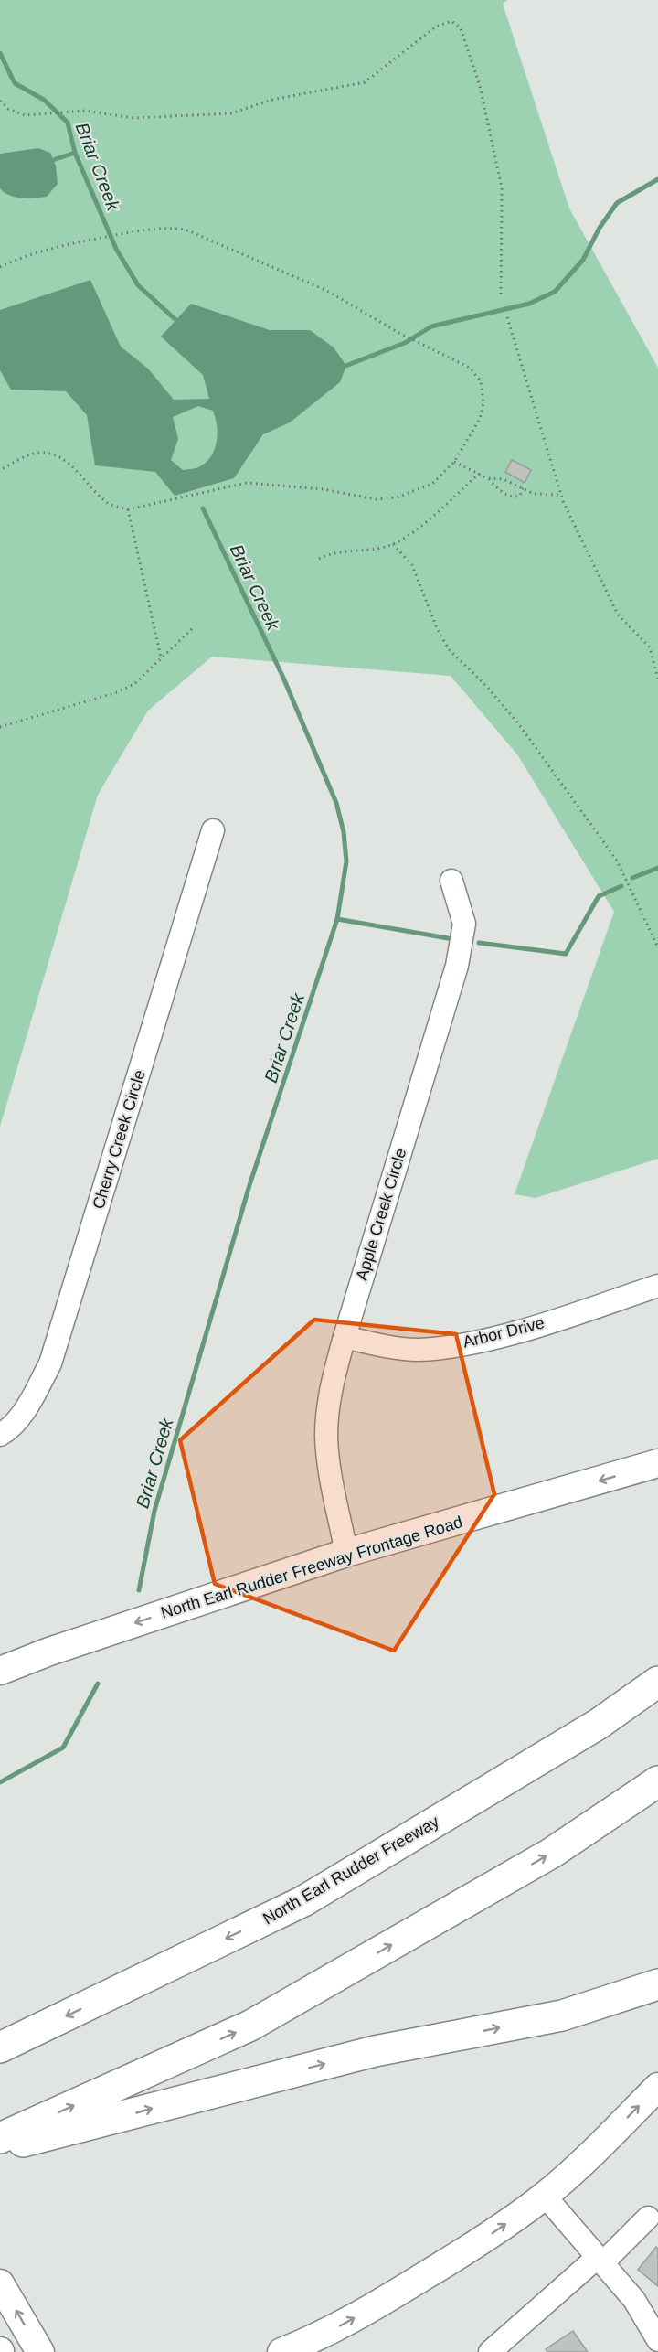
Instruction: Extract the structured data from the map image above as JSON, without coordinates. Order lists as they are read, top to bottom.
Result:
{
  "streets": {
    "highway": ["North Earl Rudder Freeway"],
    "main road": ["North Earl Rudder Freeway Frontage Road"],
    "street": ["Cherry Creek Circle", "Apple Creek Circle", "Arbor Drive"]
  },
  "crossings": [
    ["Apple Creek Circle", "Arbor Drive"],
    ["Apple Creek Circle", "North Earl Rudder Freeway Frontage Road"]
  ],
  "one_way": ["North Earl Rudder Freeway Frontage Road"],
  "water": ["Briar Creek"]
}
